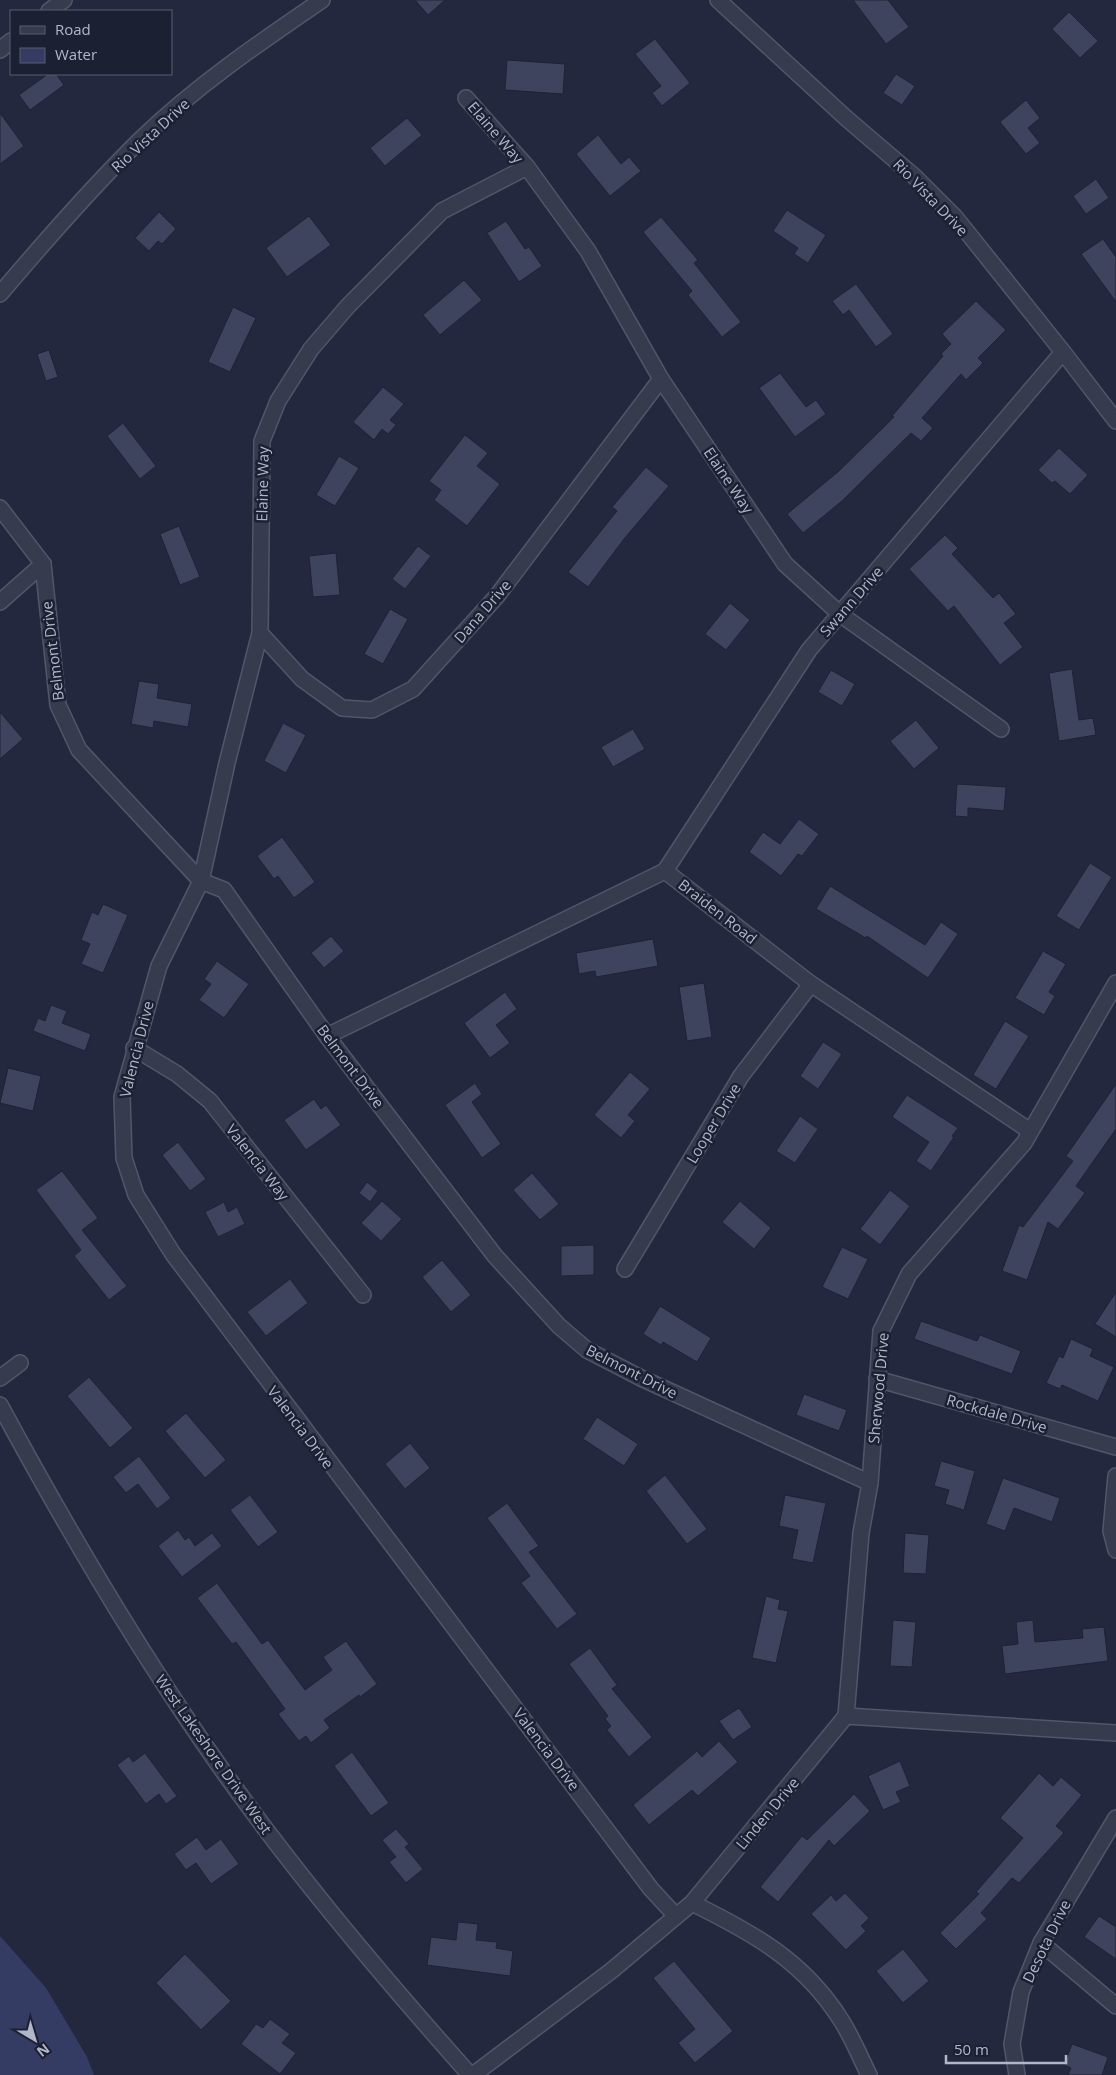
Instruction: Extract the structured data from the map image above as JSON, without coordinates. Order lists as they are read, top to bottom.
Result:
{
  "streets": {
    "street": [
      "Elaine Way",
      "Rio Vista Drive",
      "Swann Drive",
      "Dana Drive",
      "Belmont Drive",
      "Braiden Road",
      "Valencia Drive",
      "Looper Drive",
      "Valencia Way",
      "Sherwood Drive",
      "Rockdale Drive",
      "West Lakeshore Drive West",
      "Linden Drive",
      "Desota Drive"
    ]
  },
  "crossings": [
    ["Elaine Way", "Swann Drive"],
    ["Elaine Way", "Dana Drive"],
    ["Elaine Way", "Belmont Drive"],
    ["Elaine Way", "Valencia Drive"],
    ["Rio Vista Drive", "Swann Drive"],
    ["Swann Drive", "Braiden Road"],
    ["Belmont Drive", "Braiden Road"],
    ["Belmont Drive", "Valencia Drive"],
    ["Belmont Drive", "Sherwood Drive"],
    ["Braiden Road", "Looper Drive"],
    ["Braiden Road", "Sherwood Drive"],
    ["Valencia Drive", "Valencia Way"],
    ["Valencia Drive", "Linden Drive"],
    ["Sherwood Drive", "Rockdale Drive"],
    ["Sherwood Drive", "Linden Drive"],
    ["West Lakeshore Drive West", "Linden Drive"]
  ],
  "legend": ["Road", "Water"],
  "scale_bar": "50 m",
  "north": "bottom right"
}
